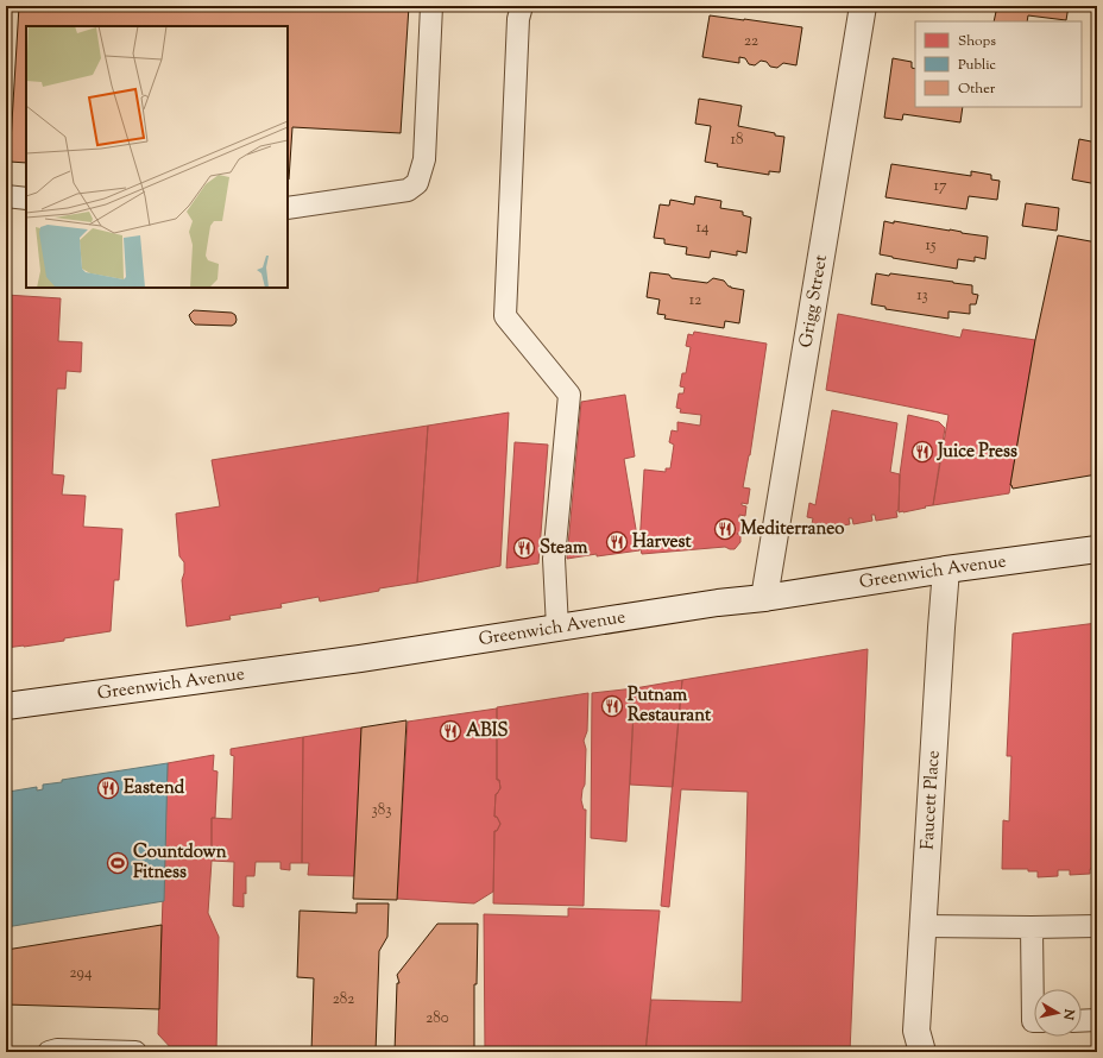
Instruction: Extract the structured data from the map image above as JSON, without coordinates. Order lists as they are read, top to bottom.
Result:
{
  "streets": {
    "main road": ["Grigg Street", "Greenwich Avenue", "Faucett Place"]
  },
  "crossings": [
    ["Grigg Street", "Greenwich Avenue"],
    ["Greenwich Avenue", "Faucett Place"]
  ],
  "places": {
    "restaurant": [
      "Juice Press",
      "Mediterraneo",
      "Harvest",
      "Steam",
      "Putnam Restaurant",
      "ABIS",
      "Eastend"
    ],
    "sports": ["Countdown Fitness"]
  },
  "house_numbers": [
    "22",
    "18",
    "17",
    "14",
    "15",
    "13",
    "12",
    "383",
    "294",
    "282",
    "280"
  ],
  "legend": ["Shops", "Public", "Other"],
  "north": "right"
}
